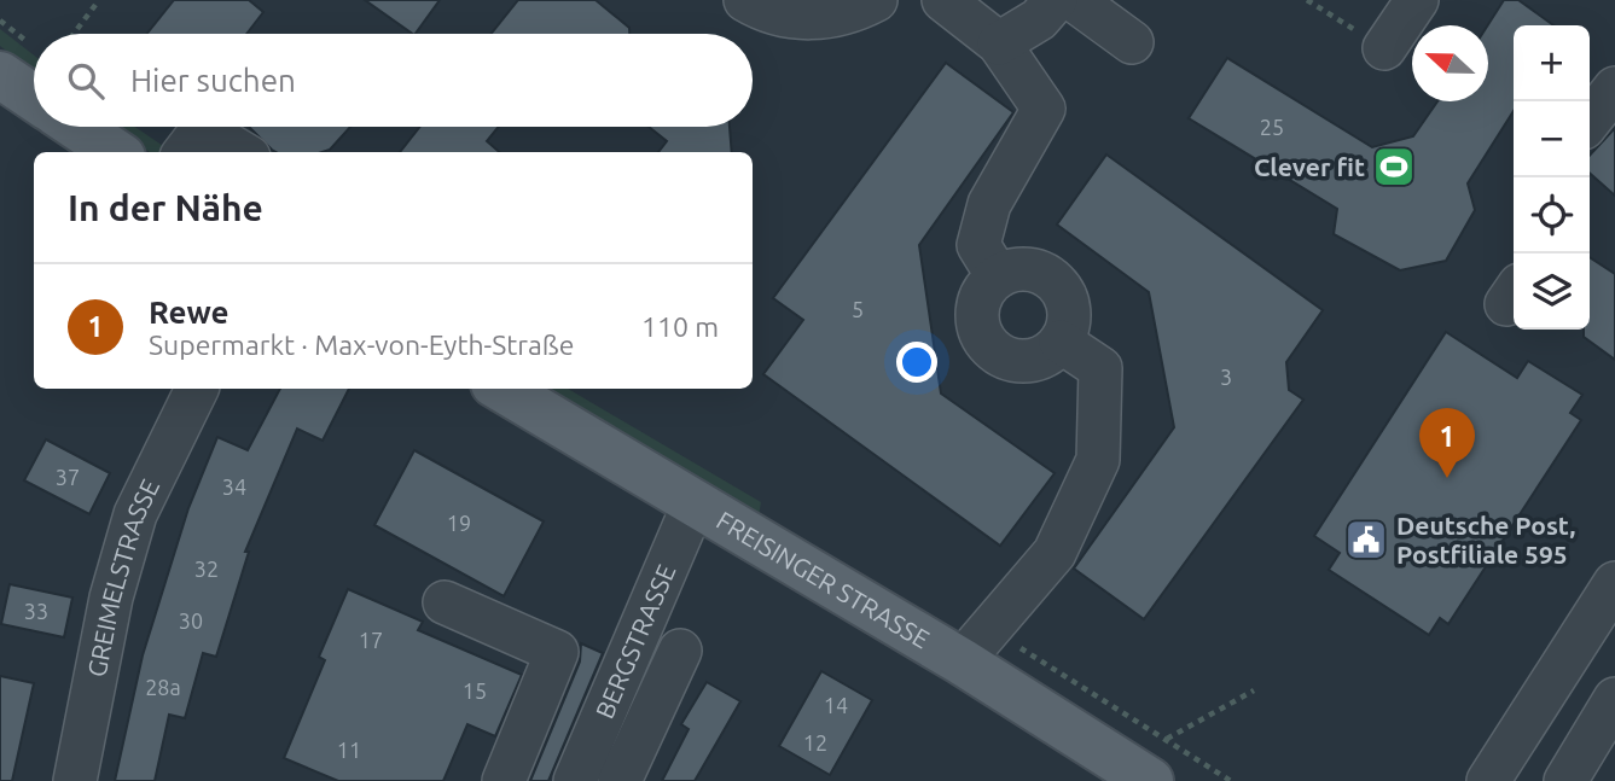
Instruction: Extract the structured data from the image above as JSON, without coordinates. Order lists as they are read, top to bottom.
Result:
{
  "streets": {
    "main road": ["FREISINGER STRASSE"],
    "street": ["GREIMELSTRASSE", "BERGSTRASSE"]
  },
  "crossings": [
    ["FREISINGER STRASSE", "BERGSTRASSE"]
  ],
  "places": {
    "sports": ["Clever fit"],
    "public building": ["Deutsche Post, Postfiliale 595"]
  },
  "house_numbers": [
    "25",
    "5",
    "3",
    "37",
    "34",
    "19",
    "32",
    "33",
    "30",
    "17",
    "28a",
    "15",
    "14",
    "12",
    "11"
  ],
  "north": "left",
  "page": {
    "map_buttons": ["+", "−"],
    "search": "Hier suchen",
    "heading": "In der Nähe",
    "list": [
      {
        "mark": "1",
        "name": "Rewe",
        "note": "Supermarkt · Max-von-Eyth-Straße",
        "value": "110 m"
      }
    ],
    "pins": "1"
  }
}
